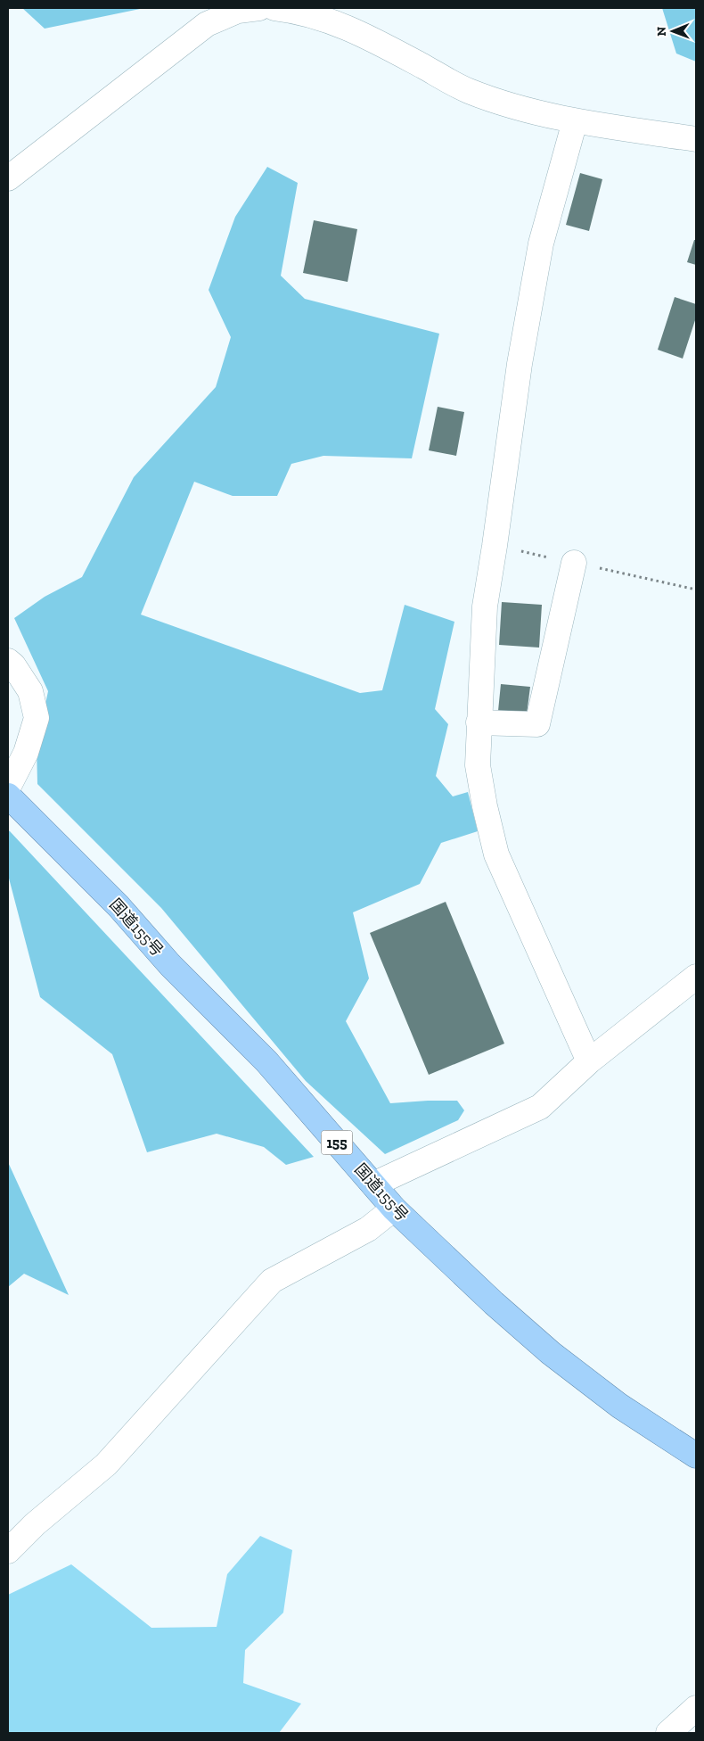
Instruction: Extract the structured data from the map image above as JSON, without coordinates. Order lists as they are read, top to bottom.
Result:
{
  "streets": {
    "highway": ["国道155号", "155"]
  },
  "north": "left"
}
